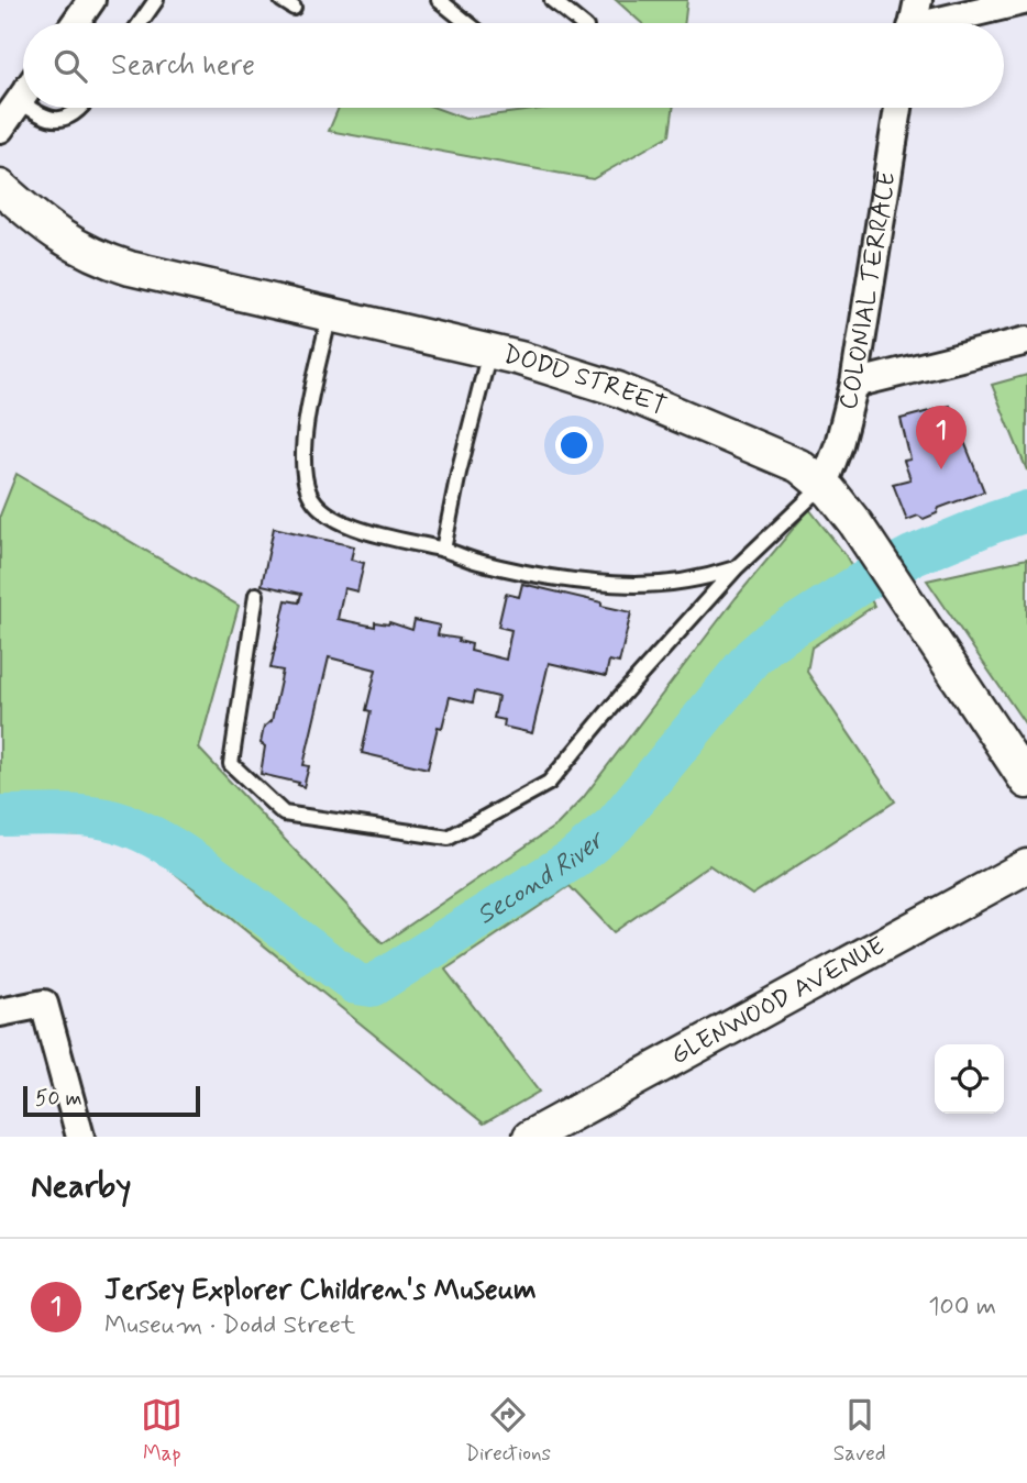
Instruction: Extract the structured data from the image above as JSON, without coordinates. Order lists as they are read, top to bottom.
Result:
{
  "streets": {
    "street": ["COLONIAL TERRACE", "DODD STREET", "GLENWOOD AVENUE"]
  },
  "crossings": [
    ["COLONIAL TERRACE", "DODD STREET"]
  ],
  "water": ["Second River"],
  "scale_bar": "50 m",
  "page": {
    "search": "Search here",
    "pins": "1",
    "scale": "50 m",
    "heading": "Nearby",
    "list": [
      {
        "mark": "1",
        "name": "Jersey Explorer Children's Museum",
        "note": "Museum · Dodd Street",
        "value": "100 m"
      }
    ],
    "nav": ["Map", "Directions", "Saved"]
  }
}
